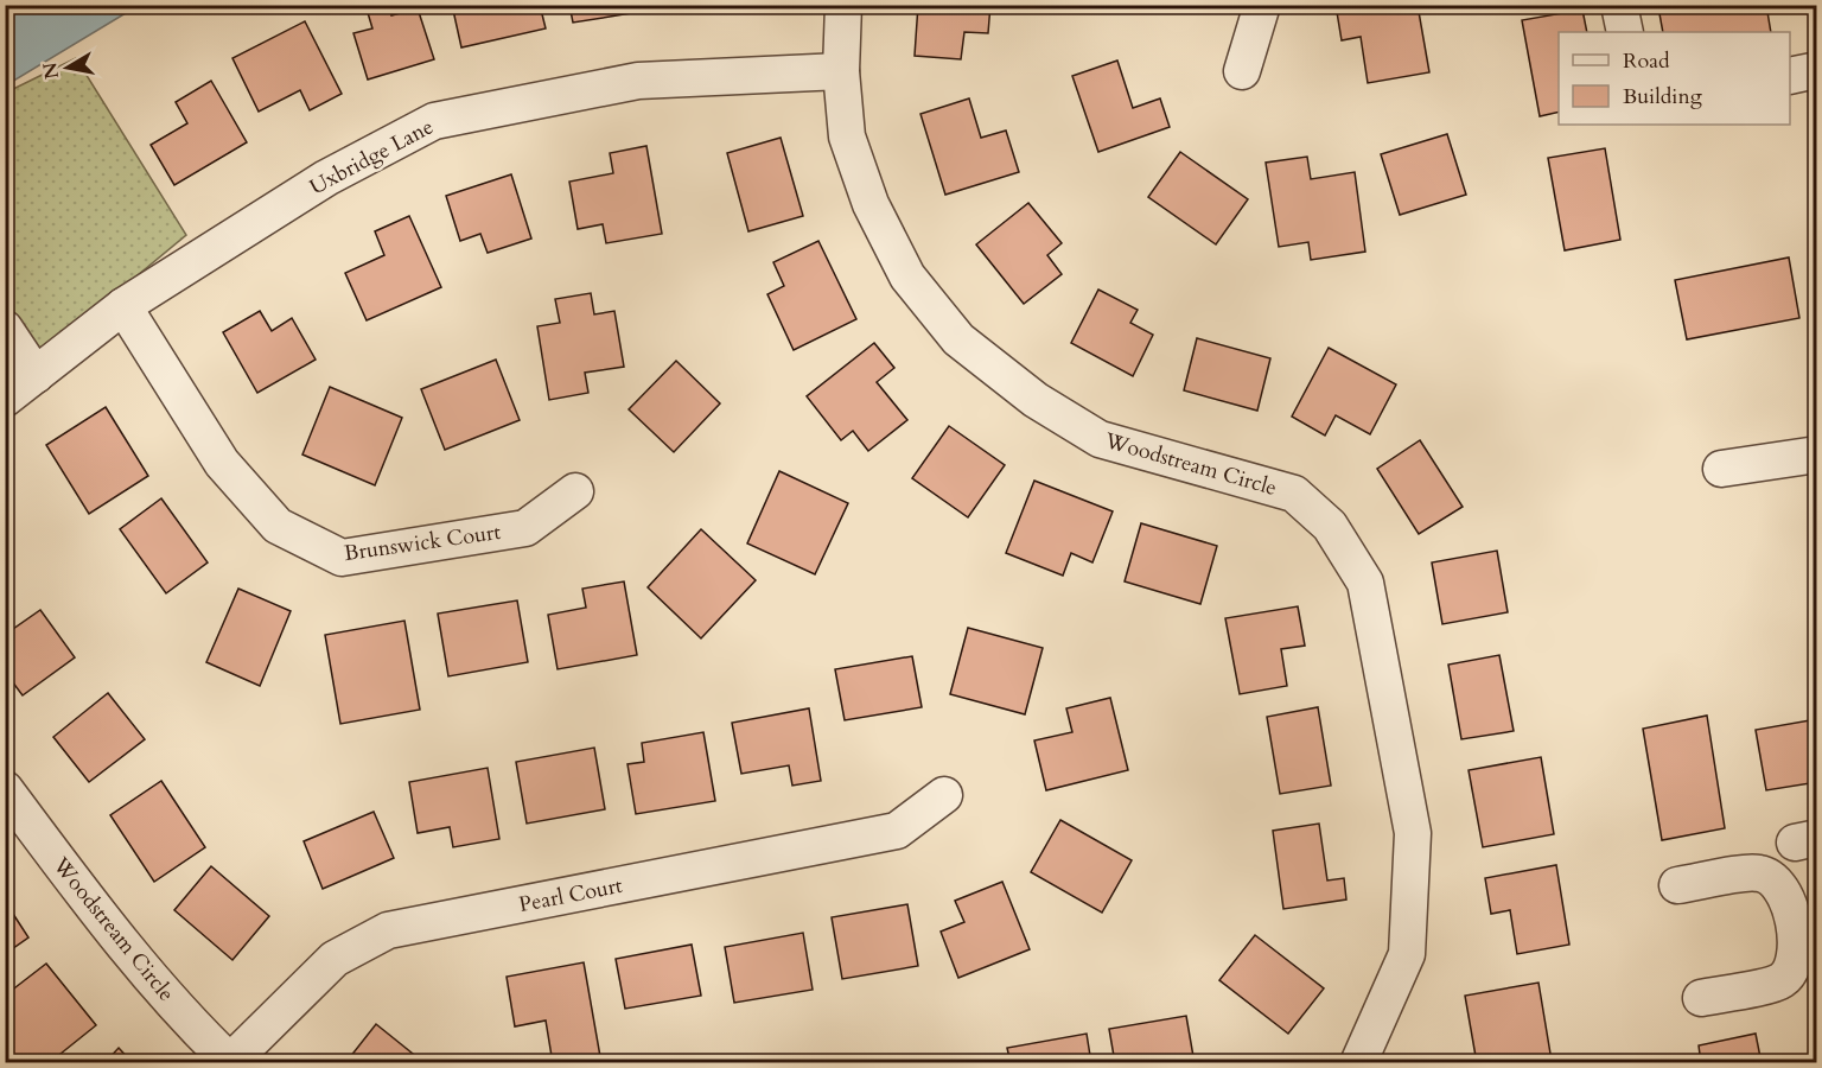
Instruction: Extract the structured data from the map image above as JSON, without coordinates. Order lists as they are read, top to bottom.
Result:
{
  "streets": {
    "street": [
      "Uxbridge Lane",
      "Woodstream Circle",
      "Brunswick Court",
      "Pearl Court"
    ]
  },
  "crossings": [
    ["Uxbridge Lane", "Woodstream Circle"],
    ["Uxbridge Lane", "Brunswick Court"],
    ["Woodstream Circle", "Pearl Court"]
  ],
  "legend": ["Road", "Building"],
  "north": "left"
}
